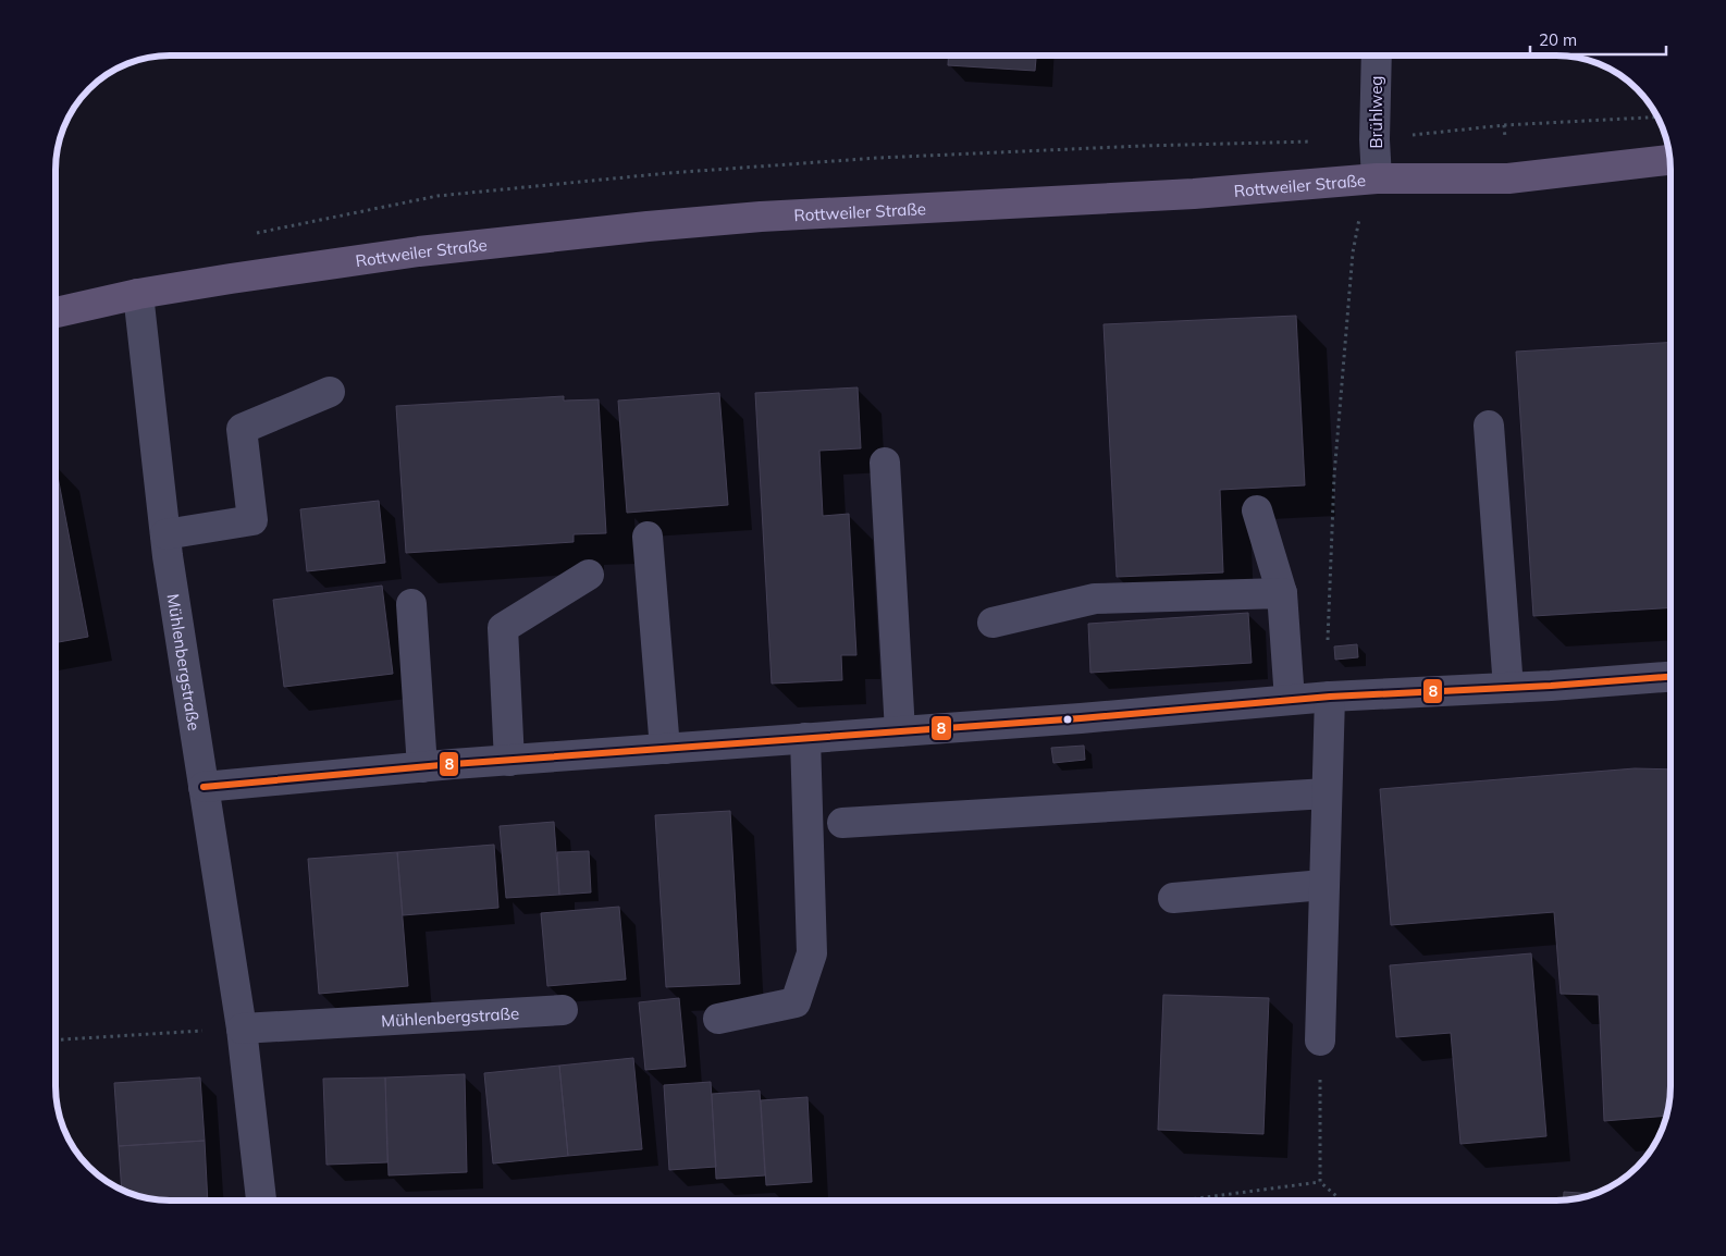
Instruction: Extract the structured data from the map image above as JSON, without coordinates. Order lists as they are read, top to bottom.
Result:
{
  "streets": {
    "main road": ["Rottweiler Straße"],
    "street": ["Brühlweg", "Mühlenbergstraße"]
  },
  "crossings": [
    ["Brühlweg", "Rottweiler Straße"],
    ["Rottweiler Straße", "Mühlenbergstraße"]
  ],
  "lines": ["transit line 8"],
  "scale_bar": "20 m"
}
